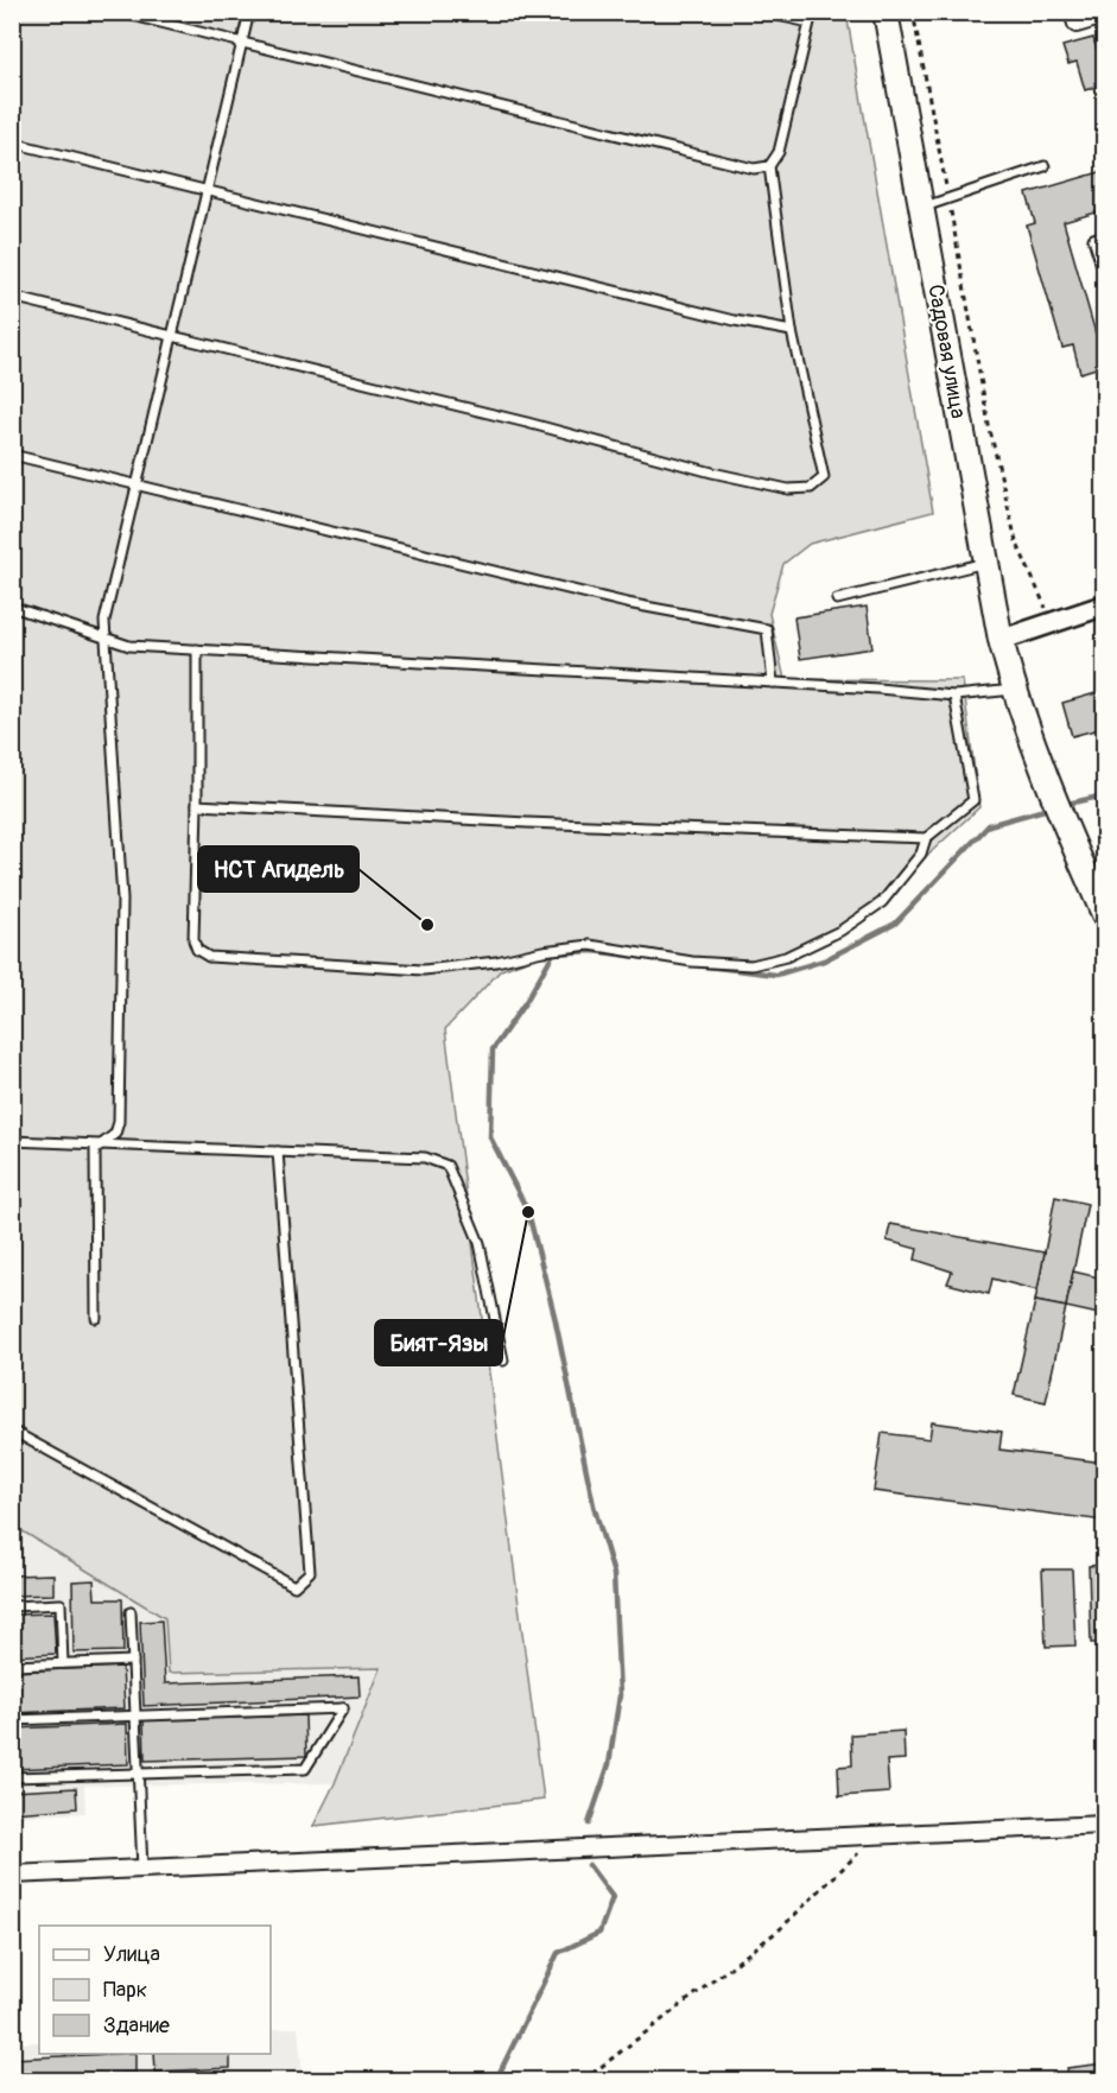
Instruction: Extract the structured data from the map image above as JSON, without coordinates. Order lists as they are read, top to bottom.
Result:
{
  "streets": {
    "main road": ["Садовая улица"]
  },
  "places": ["НСТ Агидель", "Бият-Язы"],
  "legend": ["Улица", "Парк", "Здание"]
}
